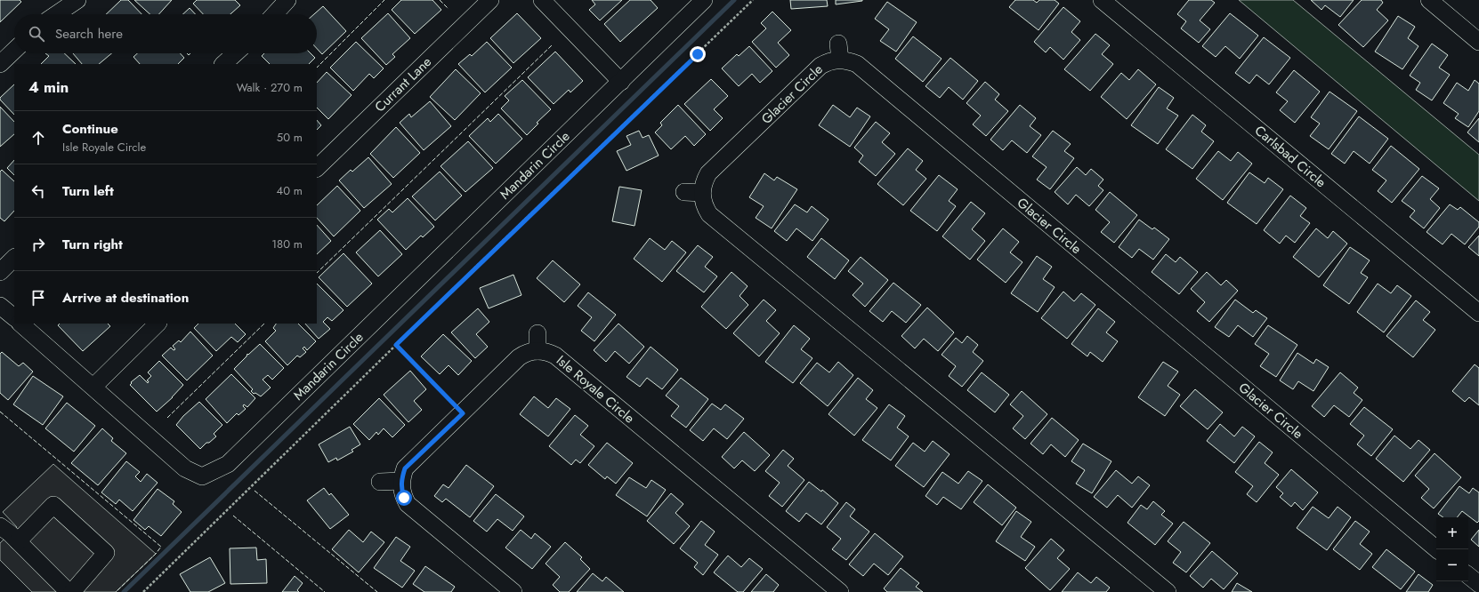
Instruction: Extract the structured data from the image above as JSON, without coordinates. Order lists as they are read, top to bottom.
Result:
{
  "streets": {
    "street": [
      "Currant Lane",
      "Glacier Circle",
      "Carlsbad Circle",
      "Mandarin Circle",
      "Isle Royale Circle"
    ]
  },
  "page": {
    "search": "Search here",
    "heading": ["4 min", "Walk · 270 m"],
    "list": [
      ["Continue", "Isle Royale Circle", "50 m"],
      ["Turn left", "40 m"],
      ["Turn right", "180 m"],
      "Arrive at destination"
    ],
    "map_buttons": ["+", "−"]
  }
}
